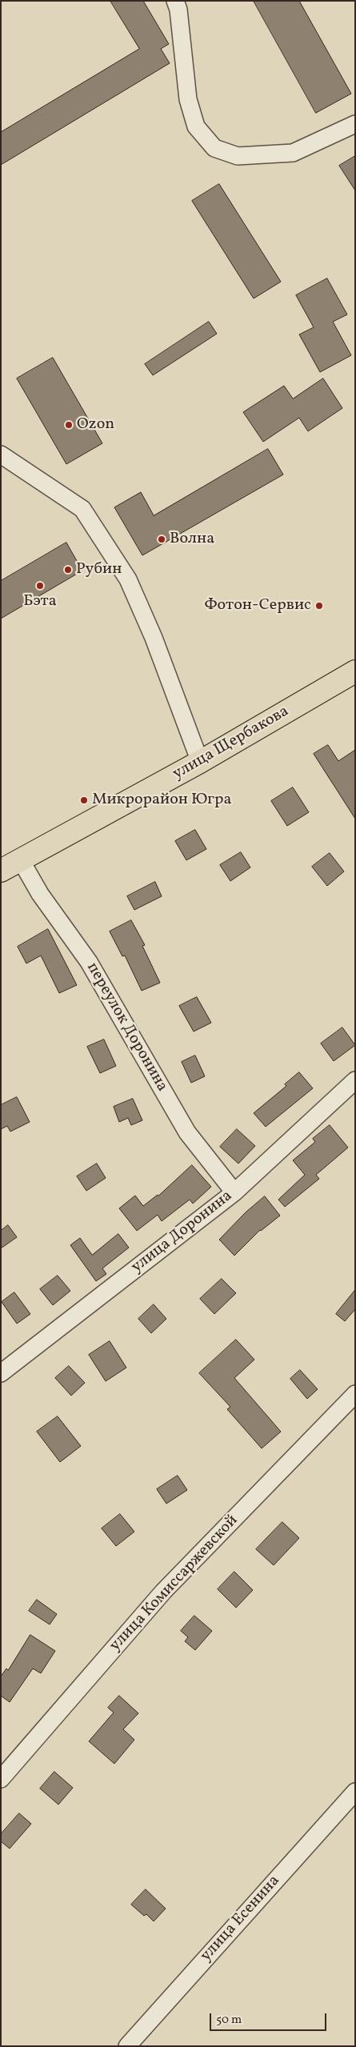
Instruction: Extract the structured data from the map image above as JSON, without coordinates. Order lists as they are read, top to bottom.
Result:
{
  "streets": {
    "main road": ["улица Щербакова"],
    "street": [
      "переулок Доронина",
      "улица Доронина",
      "улица Комиссаржевской",
      "улица Есенина"
    ]
  },
  "crossings": [
    ["улица Щербакова", "переулок Доронина"],
    ["переулок Доронина", "улица Доронина"]
  ],
  "places": [
    "Ozon",
    "Волна",
    "Рубин",
    "Бэта",
    "Фотон-Сервис",
    "Микрорайон Югра"
  ],
  "scale_bar": "50 m"
}
